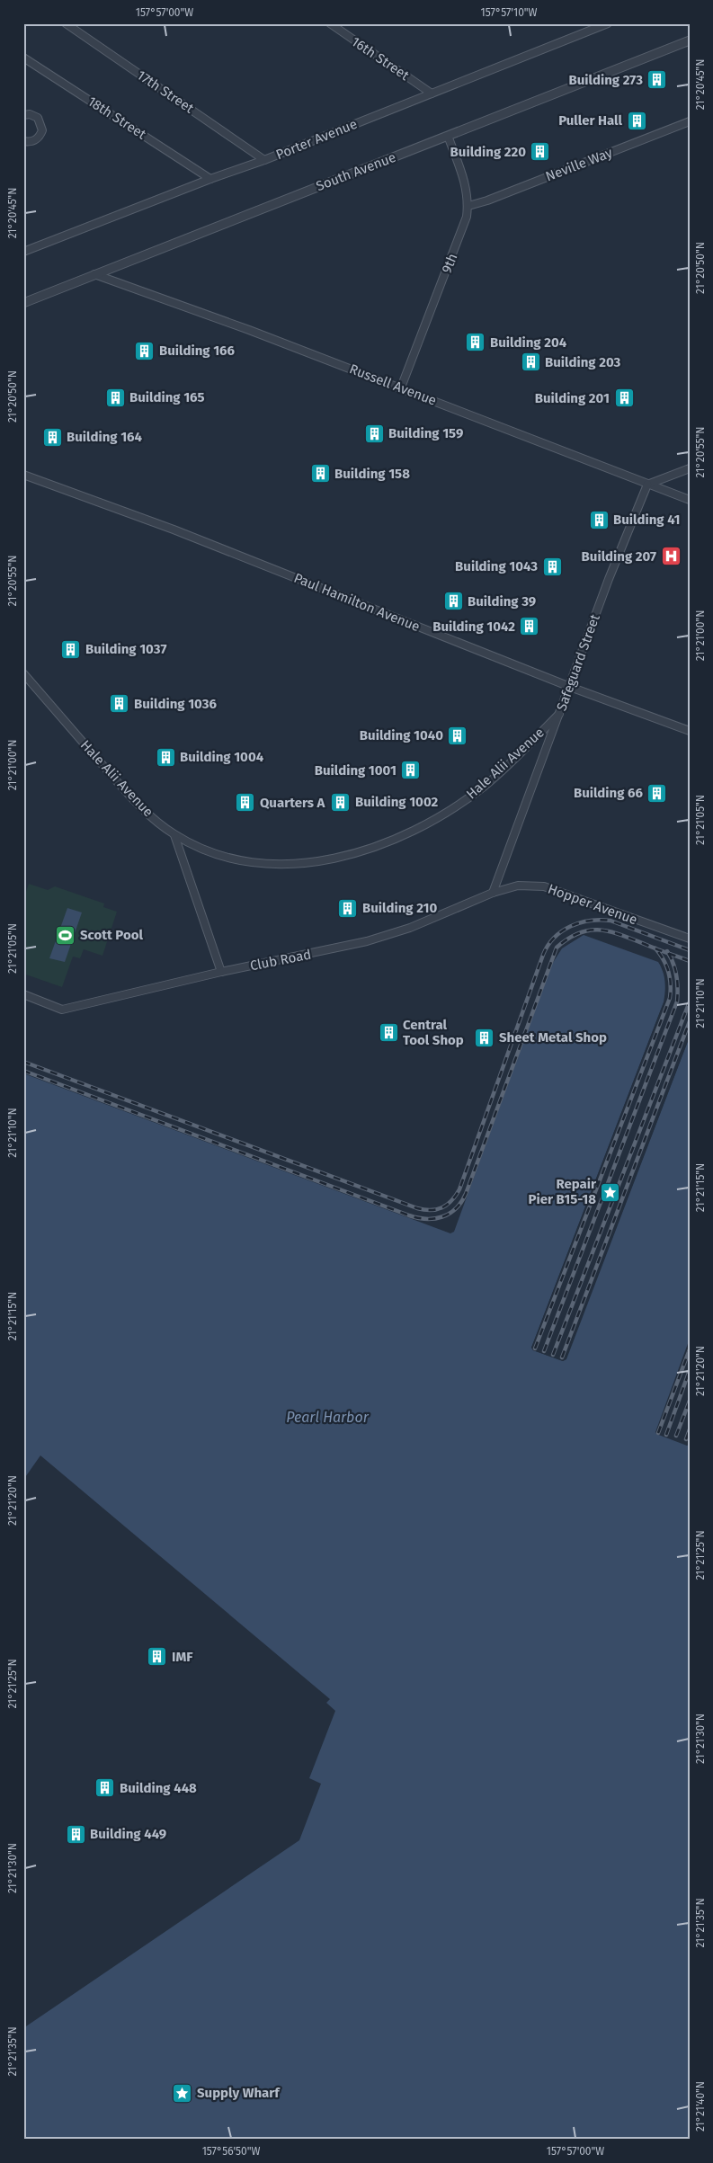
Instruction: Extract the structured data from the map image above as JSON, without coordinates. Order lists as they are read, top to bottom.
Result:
{
  "streets": {
    "street": [
      "16th Street",
      "17th Street",
      "18th Street",
      "Porter Avenue",
      "Neville Way",
      "South Avenue",
      "9th",
      "Russell Avenue",
      "Paul Hamilton Avenue",
      "Safeguard Street",
      "Hale Alii Avenue",
      "Hopper Avenue",
      "Club Road"
    ]
  },
  "crossings": [
    ["16th Street", "Porter Avenue"],
    ["17th Street", "Porter Avenue"],
    ["18th Street", "Porter Avenue"],
    ["Neville Way", "9th"],
    ["South Avenue", "9th"],
    ["South Avenue", "Russell Avenue"],
    ["9th", "Russell Avenue"],
    ["Russell Avenue", "Safeguard Street"],
    ["Paul Hamilton Avenue", "Safeguard Street"],
    ["Safeguard Street", "Hale Alii Avenue"],
    ["Safeguard Street", "Hopper Avenue"],
    ["Safeguard Street", "Club Road"],
    ["Hopper Avenue", "Club Road"]
  ],
  "water": ["Pearl Harbor"],
  "places": {
    "building": [
      "Building 273",
      "Puller Hall",
      "Building 220",
      "Building 204",
      "Building 166",
      "Building 203",
      "Building 165",
      "Building 201",
      "Building 159",
      "Building 164",
      "Building 158",
      "Building 41",
      "Building 1043",
      "Building 39",
      "Building 1042",
      "Building 1037",
      "Building 1036",
      "Building 1040",
      "Building 1004",
      "Building 1001",
      "Building 66",
      "Building 1002",
      "Quarters A",
      "Building 210",
      "Central Tool Shop",
      "Sheet Metal Shop",
      "IMF",
      "Building 448",
      "Building 449"
    ],
    "hospital": ["Building 207"],
    "sports": ["Scott Pool"],
    "place": ["Repair Pier B15-18", "Supply Wharf"]
  },
  "coordinates": [
    "157°57'00\"W",
    "157°57'10\"W",
    "21°20'45\"N",
    "21°20'50\"N",
    "21°20'55\"N",
    "21°21'00\"N",
    "21°21'05\"N",
    "21°21'10\"N",
    "21°21'15\"N",
    "21°21'20\"N",
    "21°21'25\"N",
    "21°21'30\"N",
    "21°21'35\"N",
    "21°21'40\"N",
    "157°56'50\"W"
  ]
}
